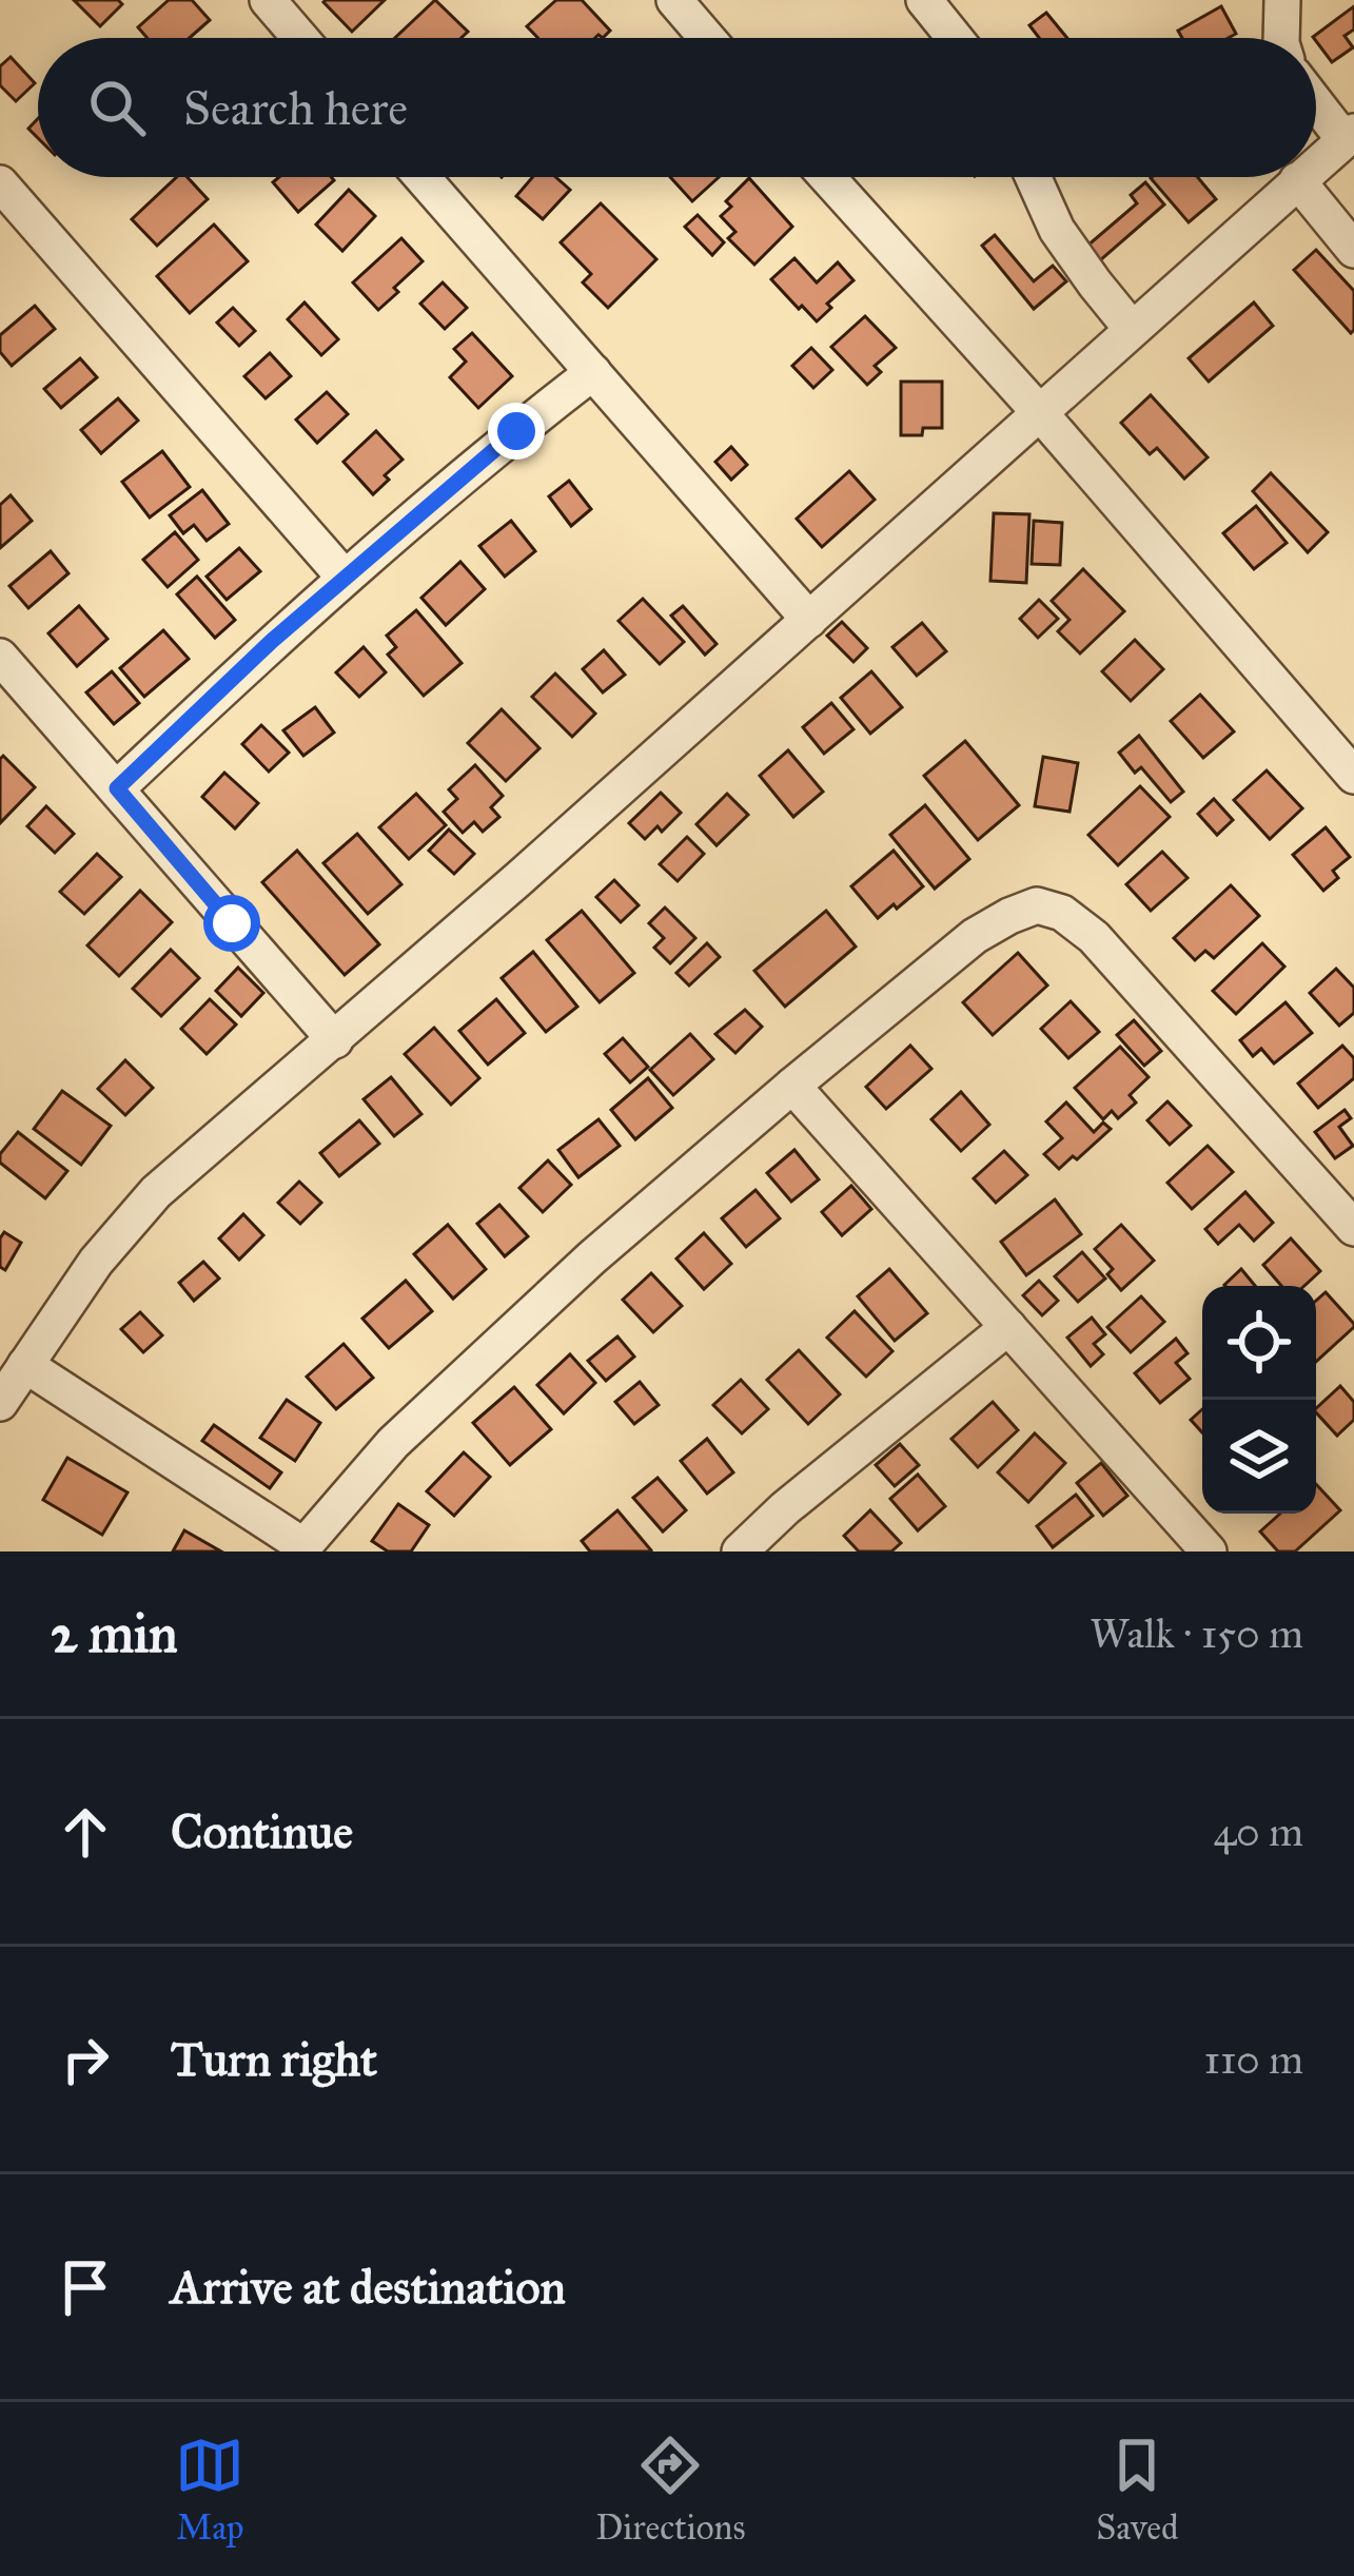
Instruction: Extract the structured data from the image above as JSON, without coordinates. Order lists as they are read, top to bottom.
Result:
{
  "page": {
    "search": "Search here",
    "heading": ["2 min", "Walk · 150 m"],
    "list": [
      ["Continue", "40 m"],
      ["Turn right", "110 m"],
      "Arrive at destination"
    ],
    "nav": ["Map", "Directions", "Saved"]
  }
}
